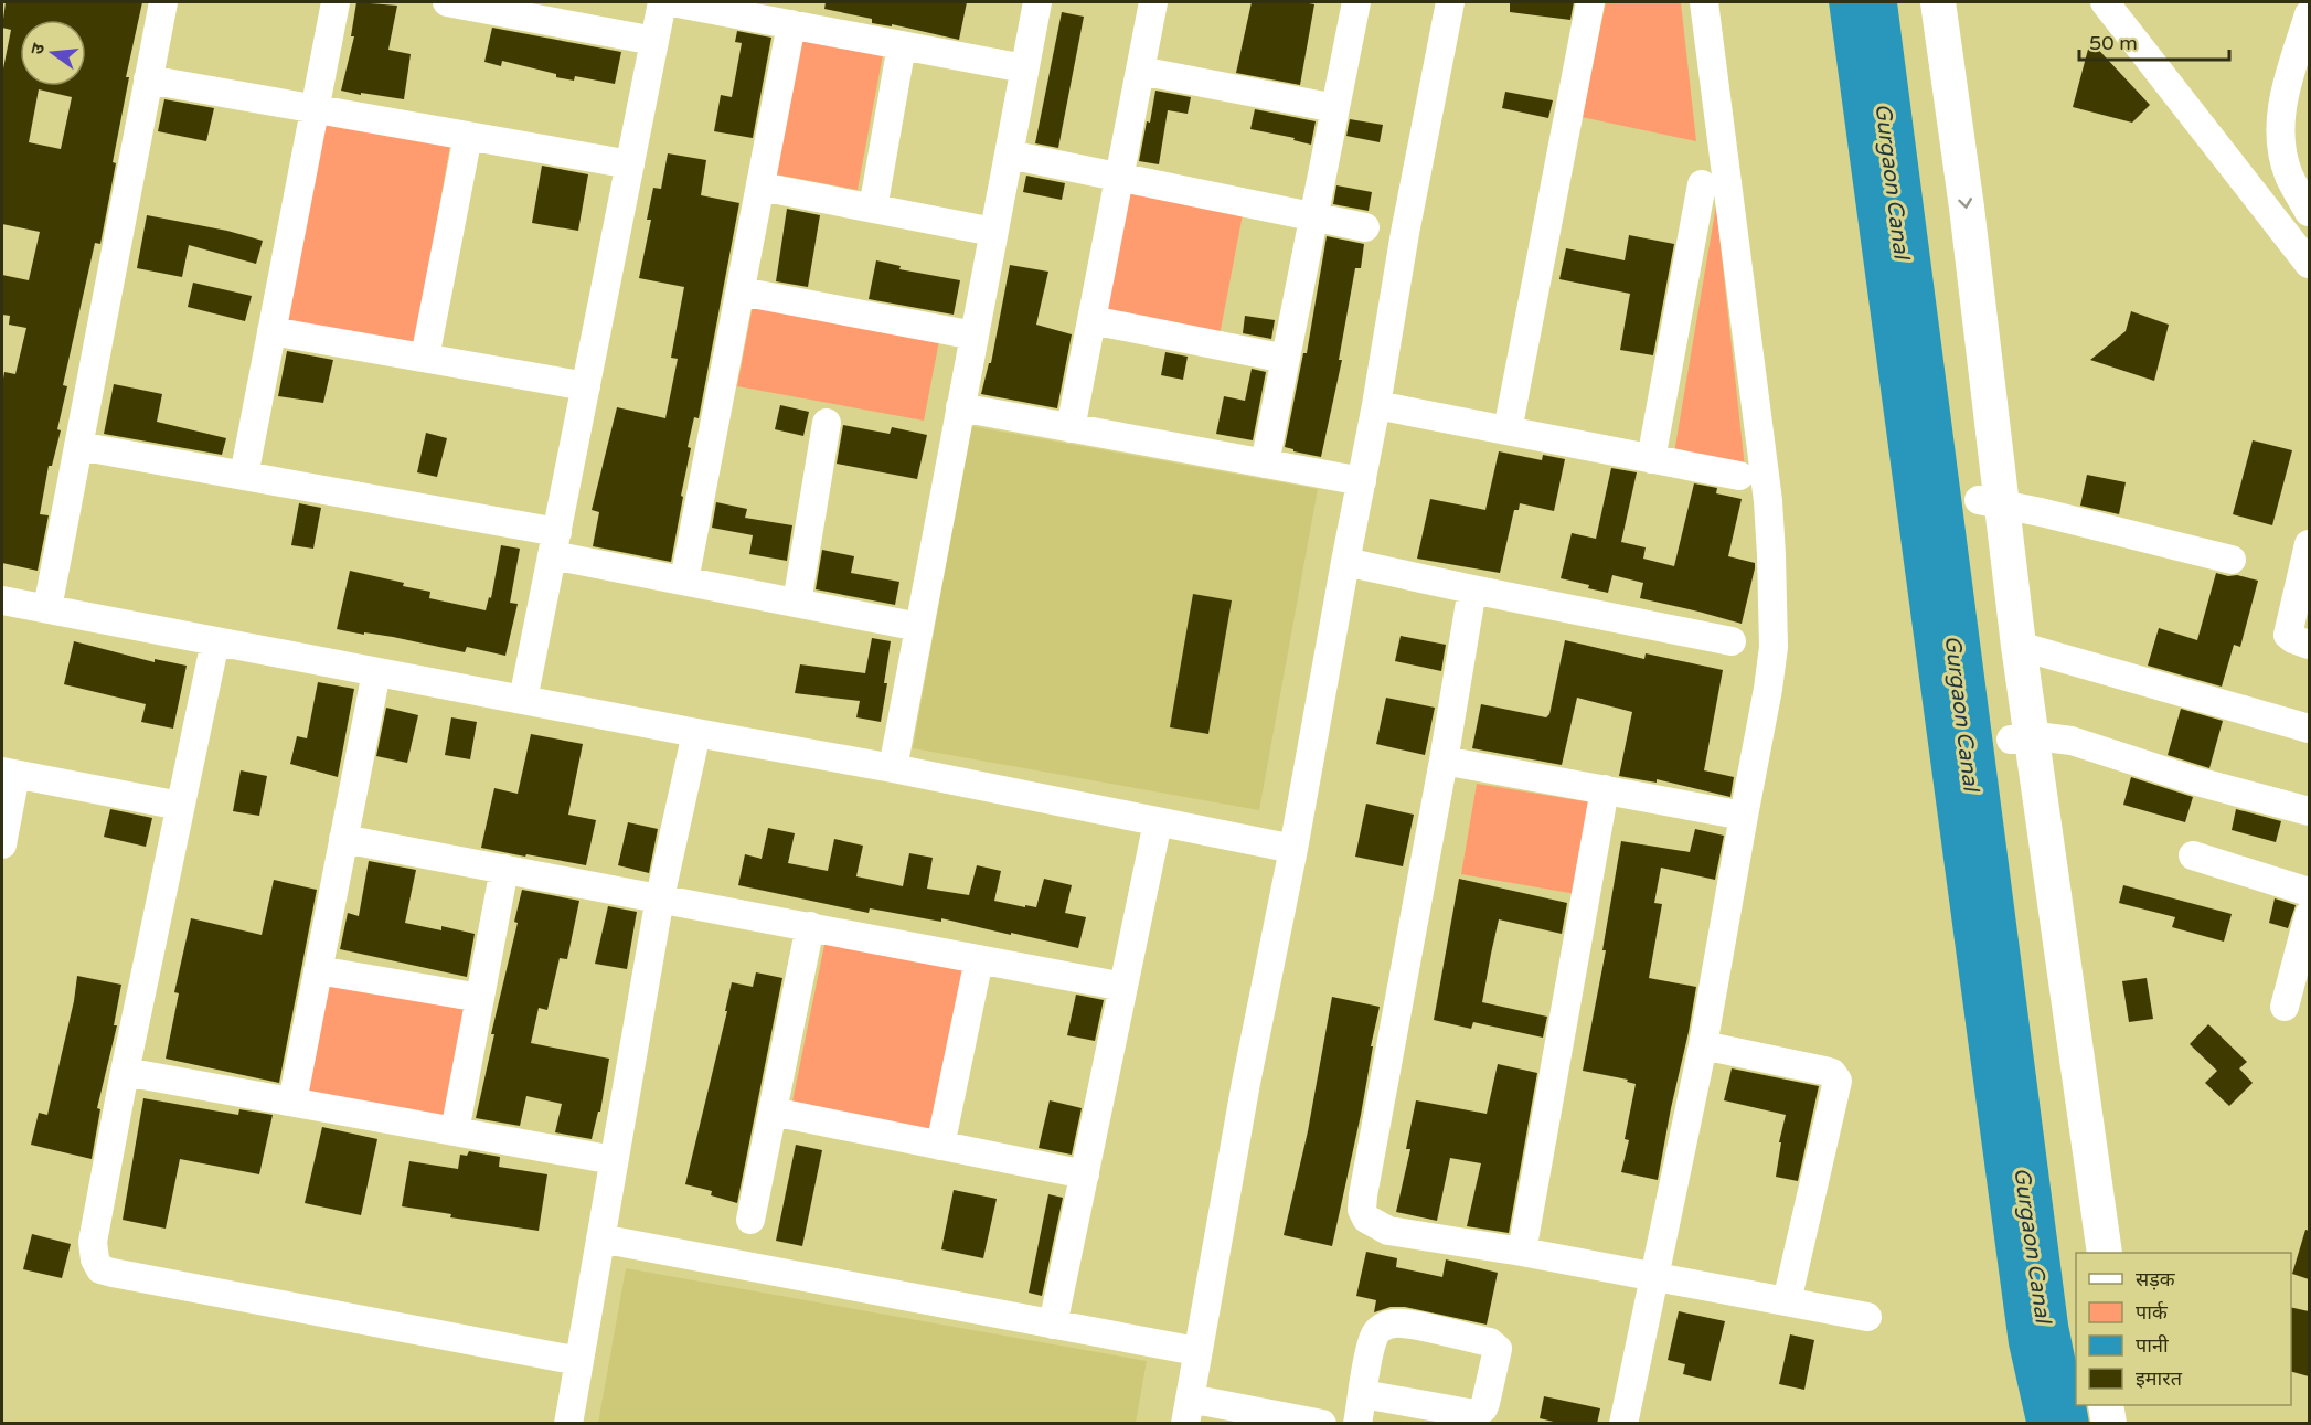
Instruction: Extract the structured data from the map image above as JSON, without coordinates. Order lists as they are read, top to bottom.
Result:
{
  "water": ["Gurgaon Canal"],
  "legend": [
    "सड़क",
    "पार्क",
    "पानी",
    "इमारत"
  ],
  "scale_bar": "50 m",
  "north": "left"
}
